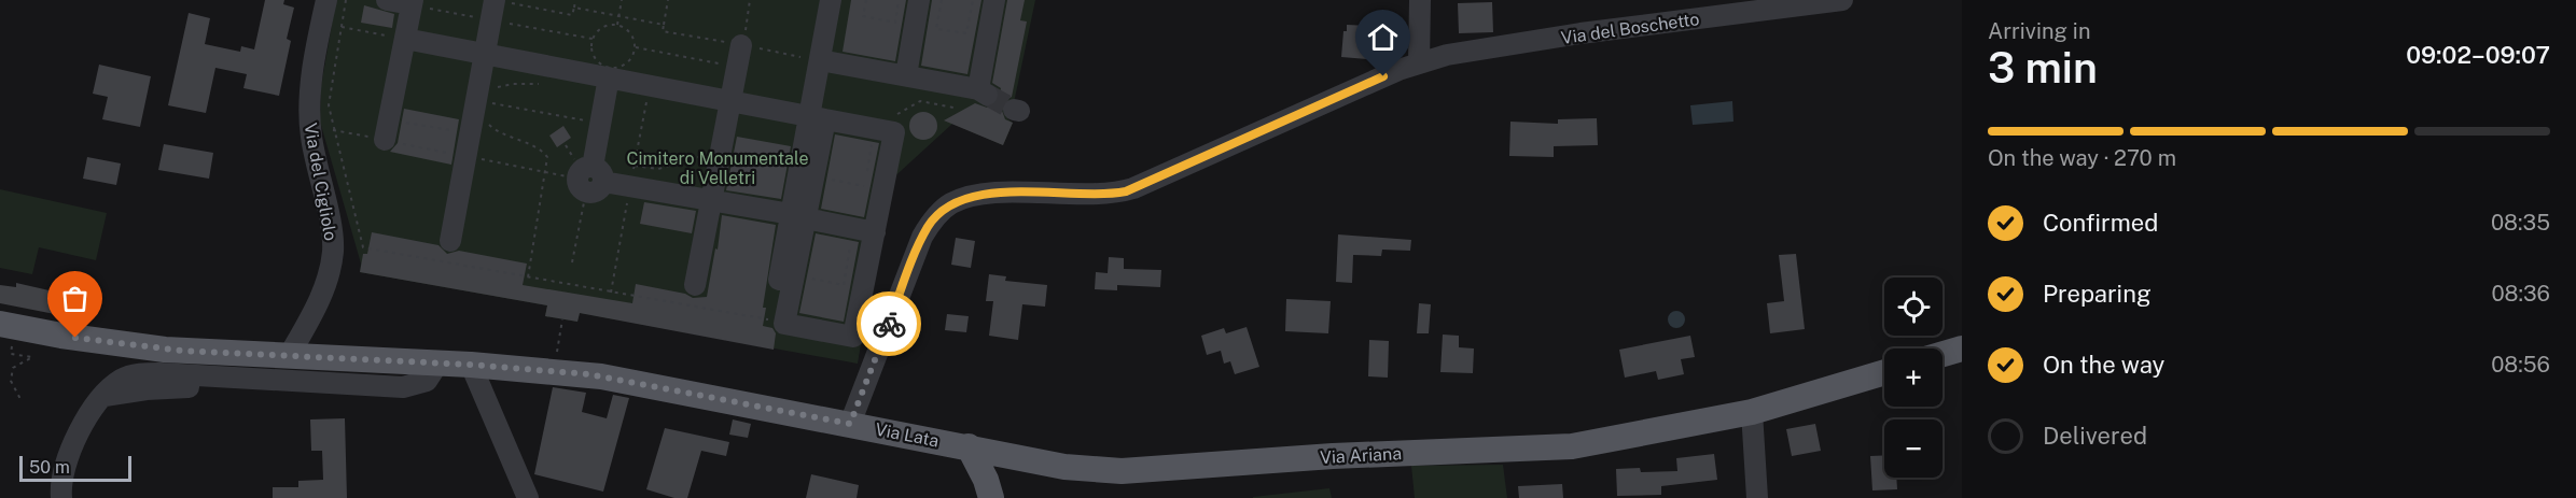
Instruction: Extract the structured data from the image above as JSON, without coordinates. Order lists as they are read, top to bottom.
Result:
{
  "streets": {
    "main road": ["Via Lata", "Via Ariana"],
    "street": ["Via del Boschetto", "Via del Cigliolo"]
  },
  "crossings": [
    ["Via del Boschetto", "Via Lata"],
    ["Via del Cigliolo", "Via Lata"],
    ["Via Lata", "Via Ariana"]
  ],
  "parks": ["Cimitero Monumentale di Velletri"],
  "scale_bar": "50 m",
  "page": {
    "heading": ["3 min", "Arriving in", "09:02–09:07"],
    "bar": "On the way · 270 m",
    "list": [
      ["Confirmed", "08:35"],
      ["Preparing", "08:36"],
      ["On the way", "08:56"],
      "Delivered"
    ],
    "map_buttons": ["+", "−"],
    "scale": "50 m"
  }
}
